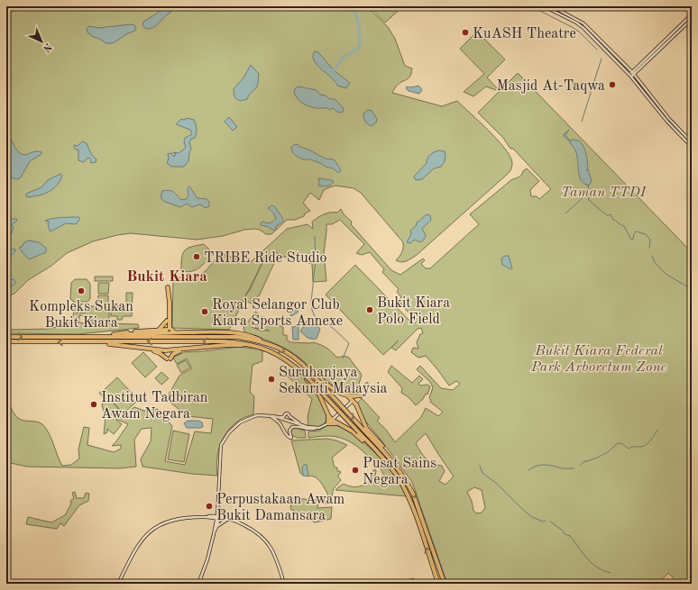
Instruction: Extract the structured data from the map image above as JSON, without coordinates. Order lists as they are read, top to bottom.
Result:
{
  "districts": ["Bukit Kiara"],
  "parks": ["Taman TTDI", "Bukit Kiara Federal Park Arboretum Zone"],
  "places": [
    "KuASH Theatre",
    "Masjid At-Taqwa",
    "TRIBE Ride Studio",
    "Kompleks Sukan Bukit Kiara",
    "Bukit Kiara Polo Field",
    "Royal Selangor Club Kiara Sports Annexe",
    "Suruhanjaya Sekuriti Malaysia",
    "Institut Tadbiran Awam Negara",
    "Pusat Sains Negara",
    "Perpustakaan Awam Bukit Damansara"
  ],
  "north": "bottom right"
}
